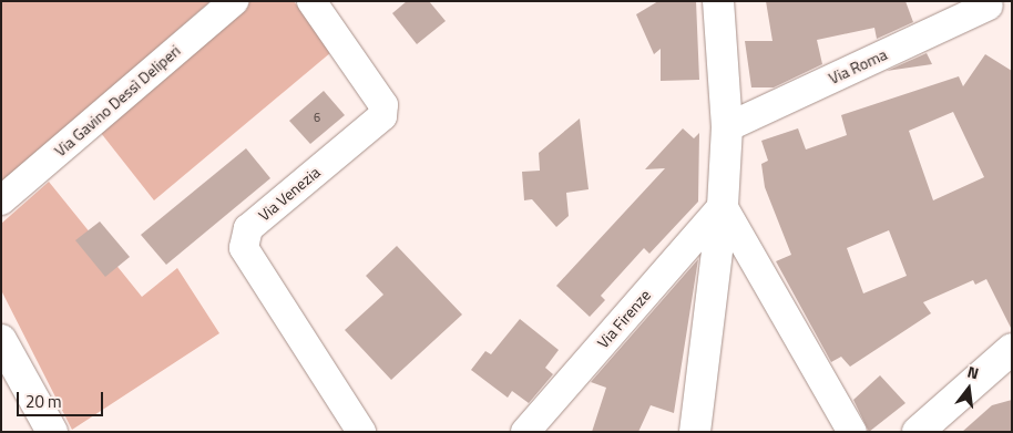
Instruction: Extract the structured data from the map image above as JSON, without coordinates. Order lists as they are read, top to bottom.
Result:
{
  "streets": {
    "street": [
      "Via Roma",
      "Via Gavino Dessì Deliperi",
      "Via Venezia",
      "Via Firenze"
    ]
  },
  "house_numbers": ["6"],
  "scale_bar": "20 m",
  "north": "top"
}
